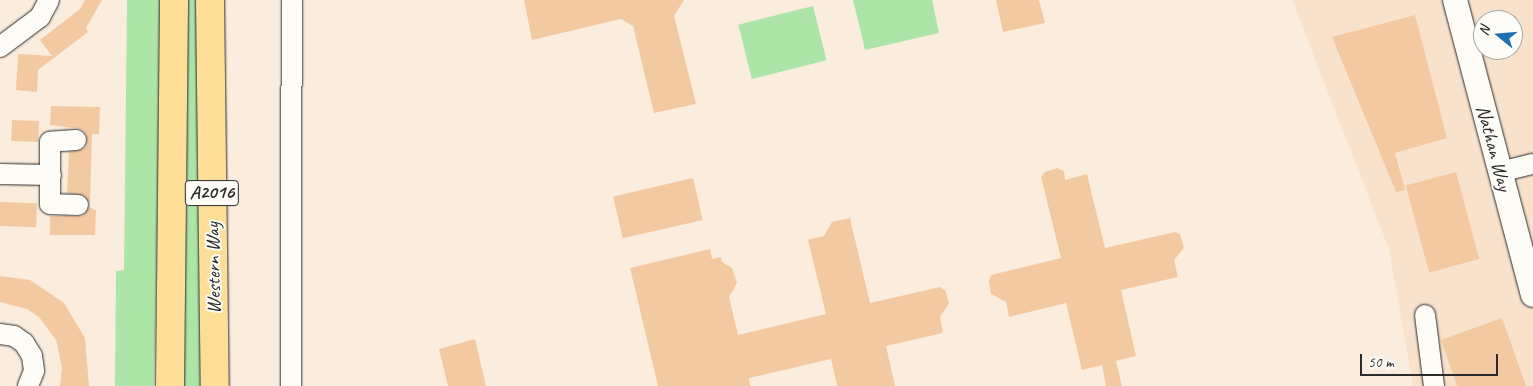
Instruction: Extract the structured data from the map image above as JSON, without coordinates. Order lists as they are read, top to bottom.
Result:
{
  "streets": {
    "main road": ["A2016", "Western Way"],
    "street": ["Nathan Way"]
  },
  "scale_bar": "50 m",
  "north": "left"
}
